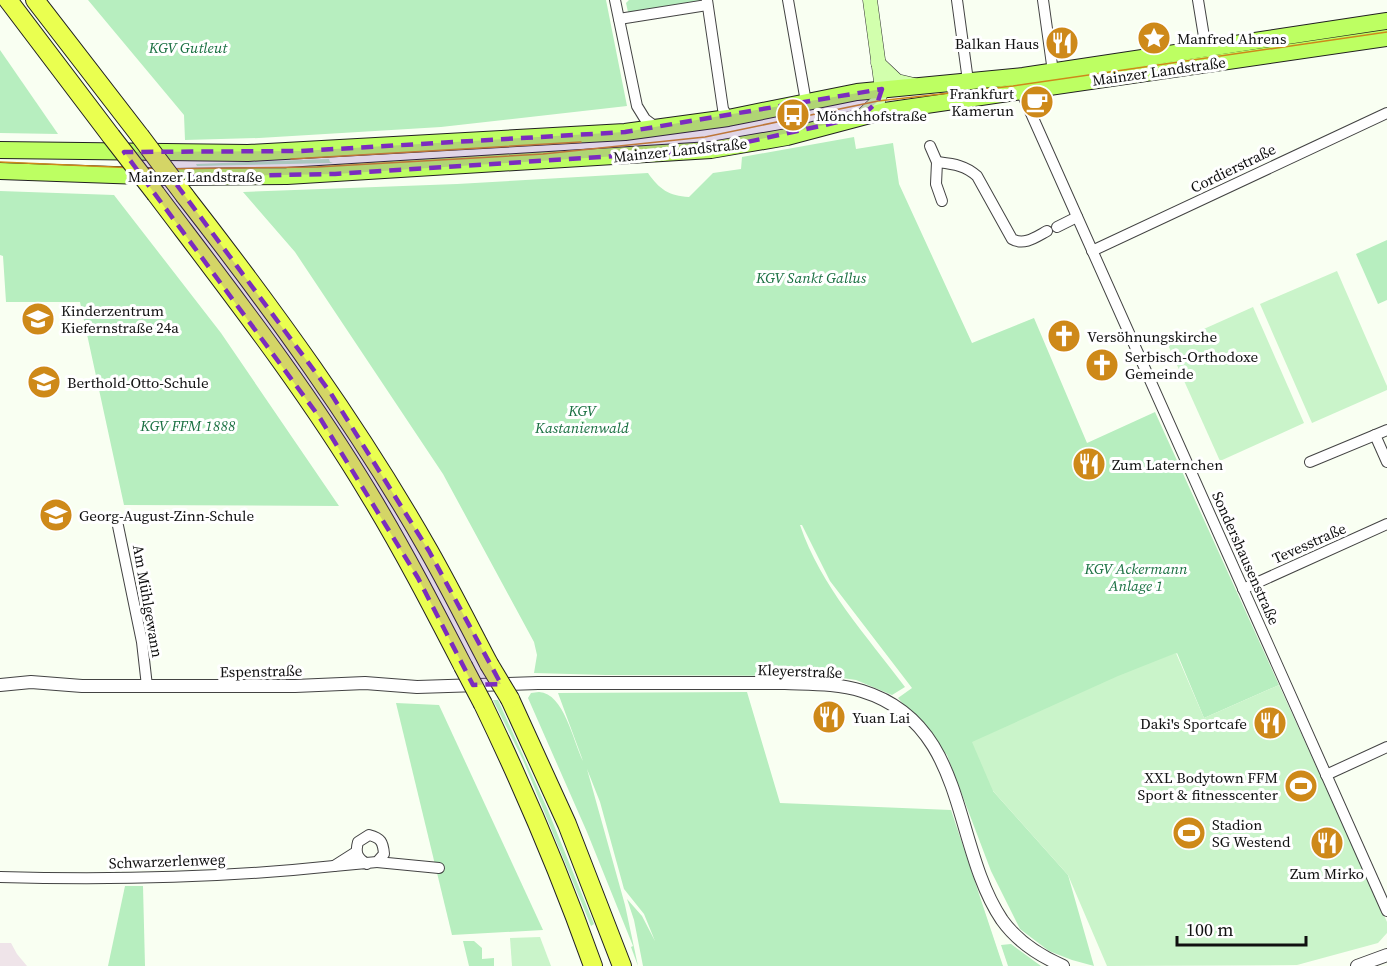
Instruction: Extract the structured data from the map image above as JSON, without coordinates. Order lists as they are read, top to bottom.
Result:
{
  "streets": {
    "main road": ["Mainzer Landstraße"],
    "street": [
      "Cordierstraße",
      "Tevesstraße",
      "Sondershausenstraße",
      "Am Mühlgewann",
      "Espenstraße",
      "Kleyerstraße",
      "Schwarzerlenweg"
    ]
  },
  "crossings": [
    ["Mainzer Landstraße", "Sondershausenstraße"],
    ["Cordierstraße", "Sondershausenstraße"],
    ["Tevesstraße", "Sondershausenstraße"],
    ["Am Mühlgewann", "Espenstraße"],
    ["Espenstraße", "Kleyerstraße"]
  ],
  "parks": [
    "KGV Gutleut",
    "KGV Sankt Gallus",
    "KGV Kastanienwald",
    "KGV FFM 1888",
    "KGV Ackermann Anlage 1"
  ],
  "places": {
    "place": ["Manfred Ahrens"],
    "restaurant": [
      "Balkan Haus",
      "Zum Laternchen",
      "Yuan Lai",
      "Daki's Sportcafe",
      "Zum Mirko"
    ],
    "cafe": ["Frankfurt Kamerun"],
    "bus stop": ["Mönchhofstraße"],
    "school or university": ["Kinderzentrum Kiefernstraße 24a", "Berthold-Otto-Schule", "Georg-August-Zinn-Schule"],
    "church": ["Versöhnungskirche", "Serbisch-Orthodoxe Gemeinde"],
    "sports": ["XXL Bodytown FFM Sport & fitnesscenter", "Stadion SG Westend"]
  },
  "scale_bar": "100 m"
}
